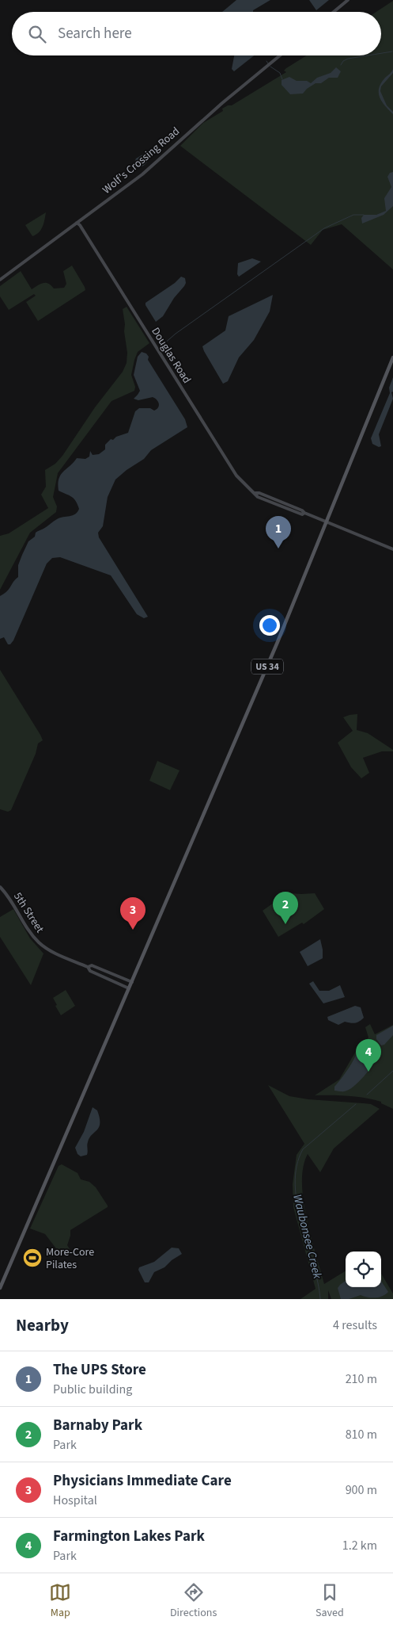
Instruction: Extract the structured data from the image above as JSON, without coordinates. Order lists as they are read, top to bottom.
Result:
{
  "streets": {
    "main road": ["US 34"],
    "street": ["Wolf's Crossing Road", "Douglas Road", "5th Street"]
  },
  "crossings": [
    ["Wolf's Crossing Road", "Douglas Road"],
    ["Douglas Road", "US 34"],
    ["US 34", "5th Street"]
  ],
  "water": ["Waubonsee Creek"],
  "places": {
    "sports": ["More-Core Pilates"]
  },
  "page": {
    "search": "Search here",
    "pins": [
      "1",
      "2",
      "3",
      "4"
    ],
    "heading": ["Nearby", "4 results"],
    "list": [
      {
        "mark": "1",
        "name": "The UPS Store",
        "note": "Public building",
        "value": "210 m"
      },
      {
        "mark": "2",
        "name": "Barnaby Park",
        "note": "Park",
        "value": "810 m"
      },
      {
        "mark": "3",
        "name": "Physicians Immediate Care",
        "note": "Hospital",
        "value": "900 m"
      },
      {
        "mark": "4",
        "name": "Farmington Lakes Park",
        "note": "Park",
        "value": "1.2 km"
      }
    ],
    "nav": ["Map", "Directions", "Saved"]
  }
}
